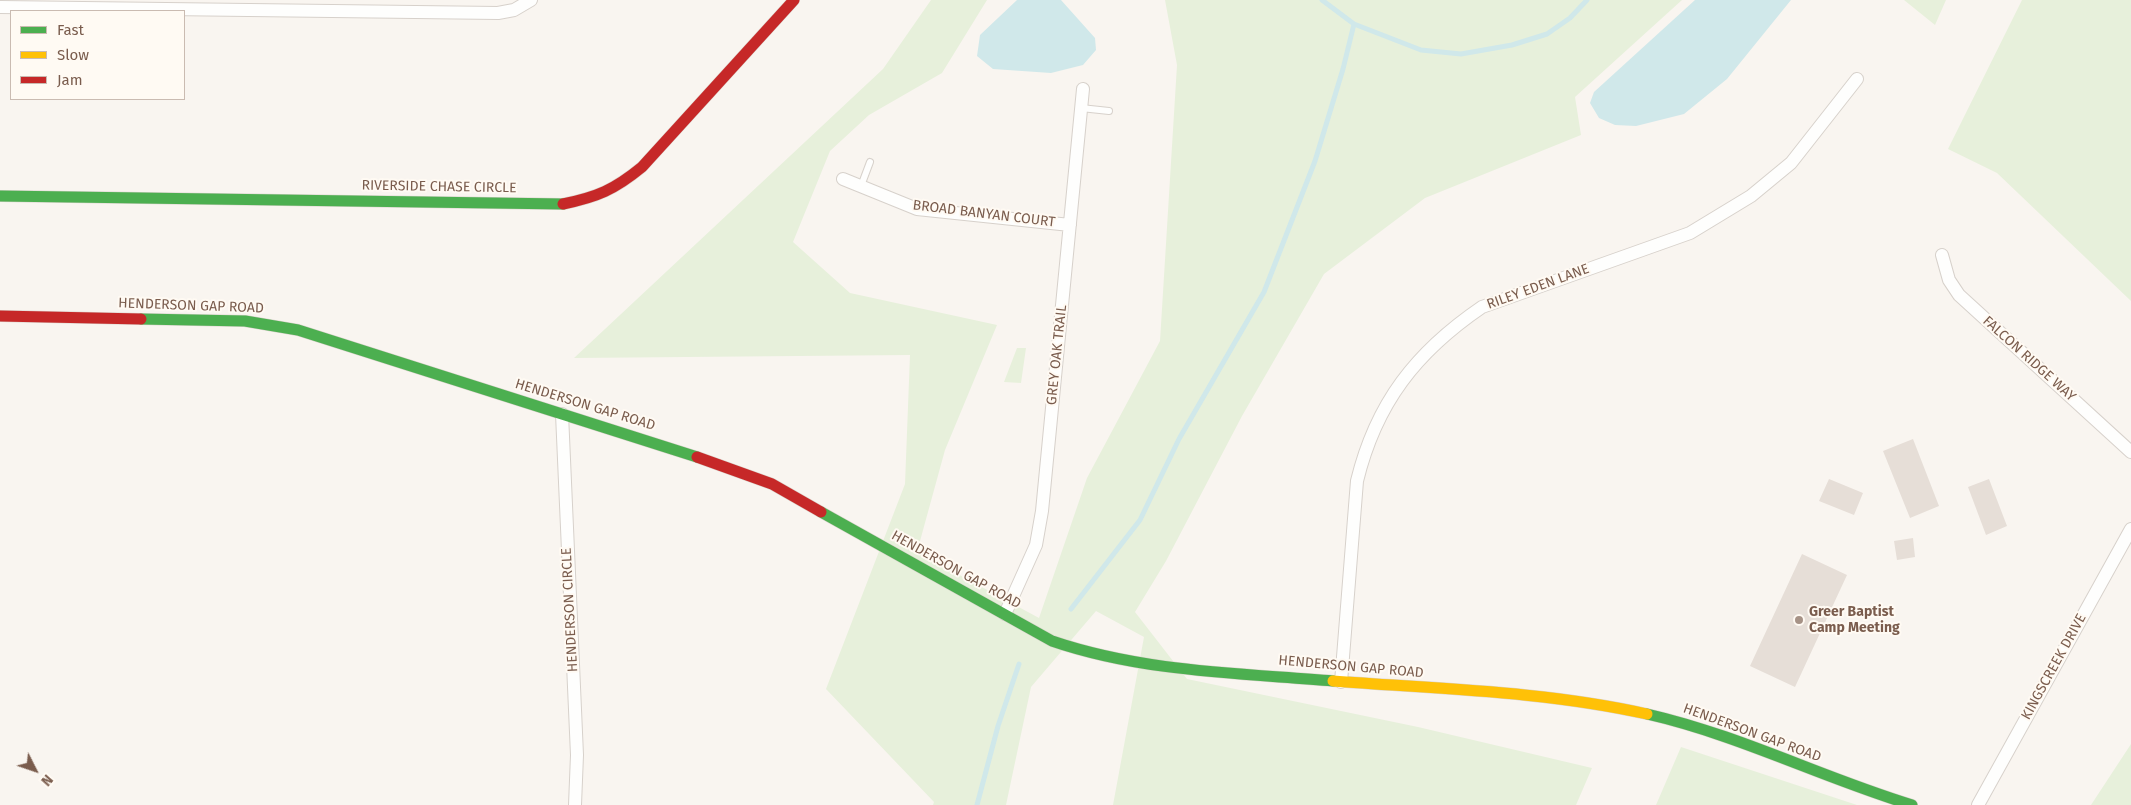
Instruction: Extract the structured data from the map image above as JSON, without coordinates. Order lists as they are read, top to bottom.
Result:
{
  "streets": {
    "street": [
      "RIVERSIDE CHASE CIRCLE",
      "BROAD BANYAN COURT",
      "RILEY EDEN LANE",
      "HENDERSON GAP ROAD",
      "GREY OAK TRAIL",
      "FALCON RIDGE WAY",
      "HENDERSON CIRCLE",
      "KINGSCREEK DRIVE"
    ]
  },
  "crossings": [
    ["BROAD BANYAN COURT", "GREY OAK TRAIL"],
    ["RILEY EDEN LANE", "HENDERSON GAP ROAD"],
    ["HENDERSON GAP ROAD", "GREY OAK TRAIL"],
    ["HENDERSON GAP ROAD", "HENDERSON CIRCLE"]
  ],
  "places": ["Greer Baptist Camp Meeting"],
  "legend": ["Fast", "Slow", "Jam"],
  "north": "bottom right"
}
